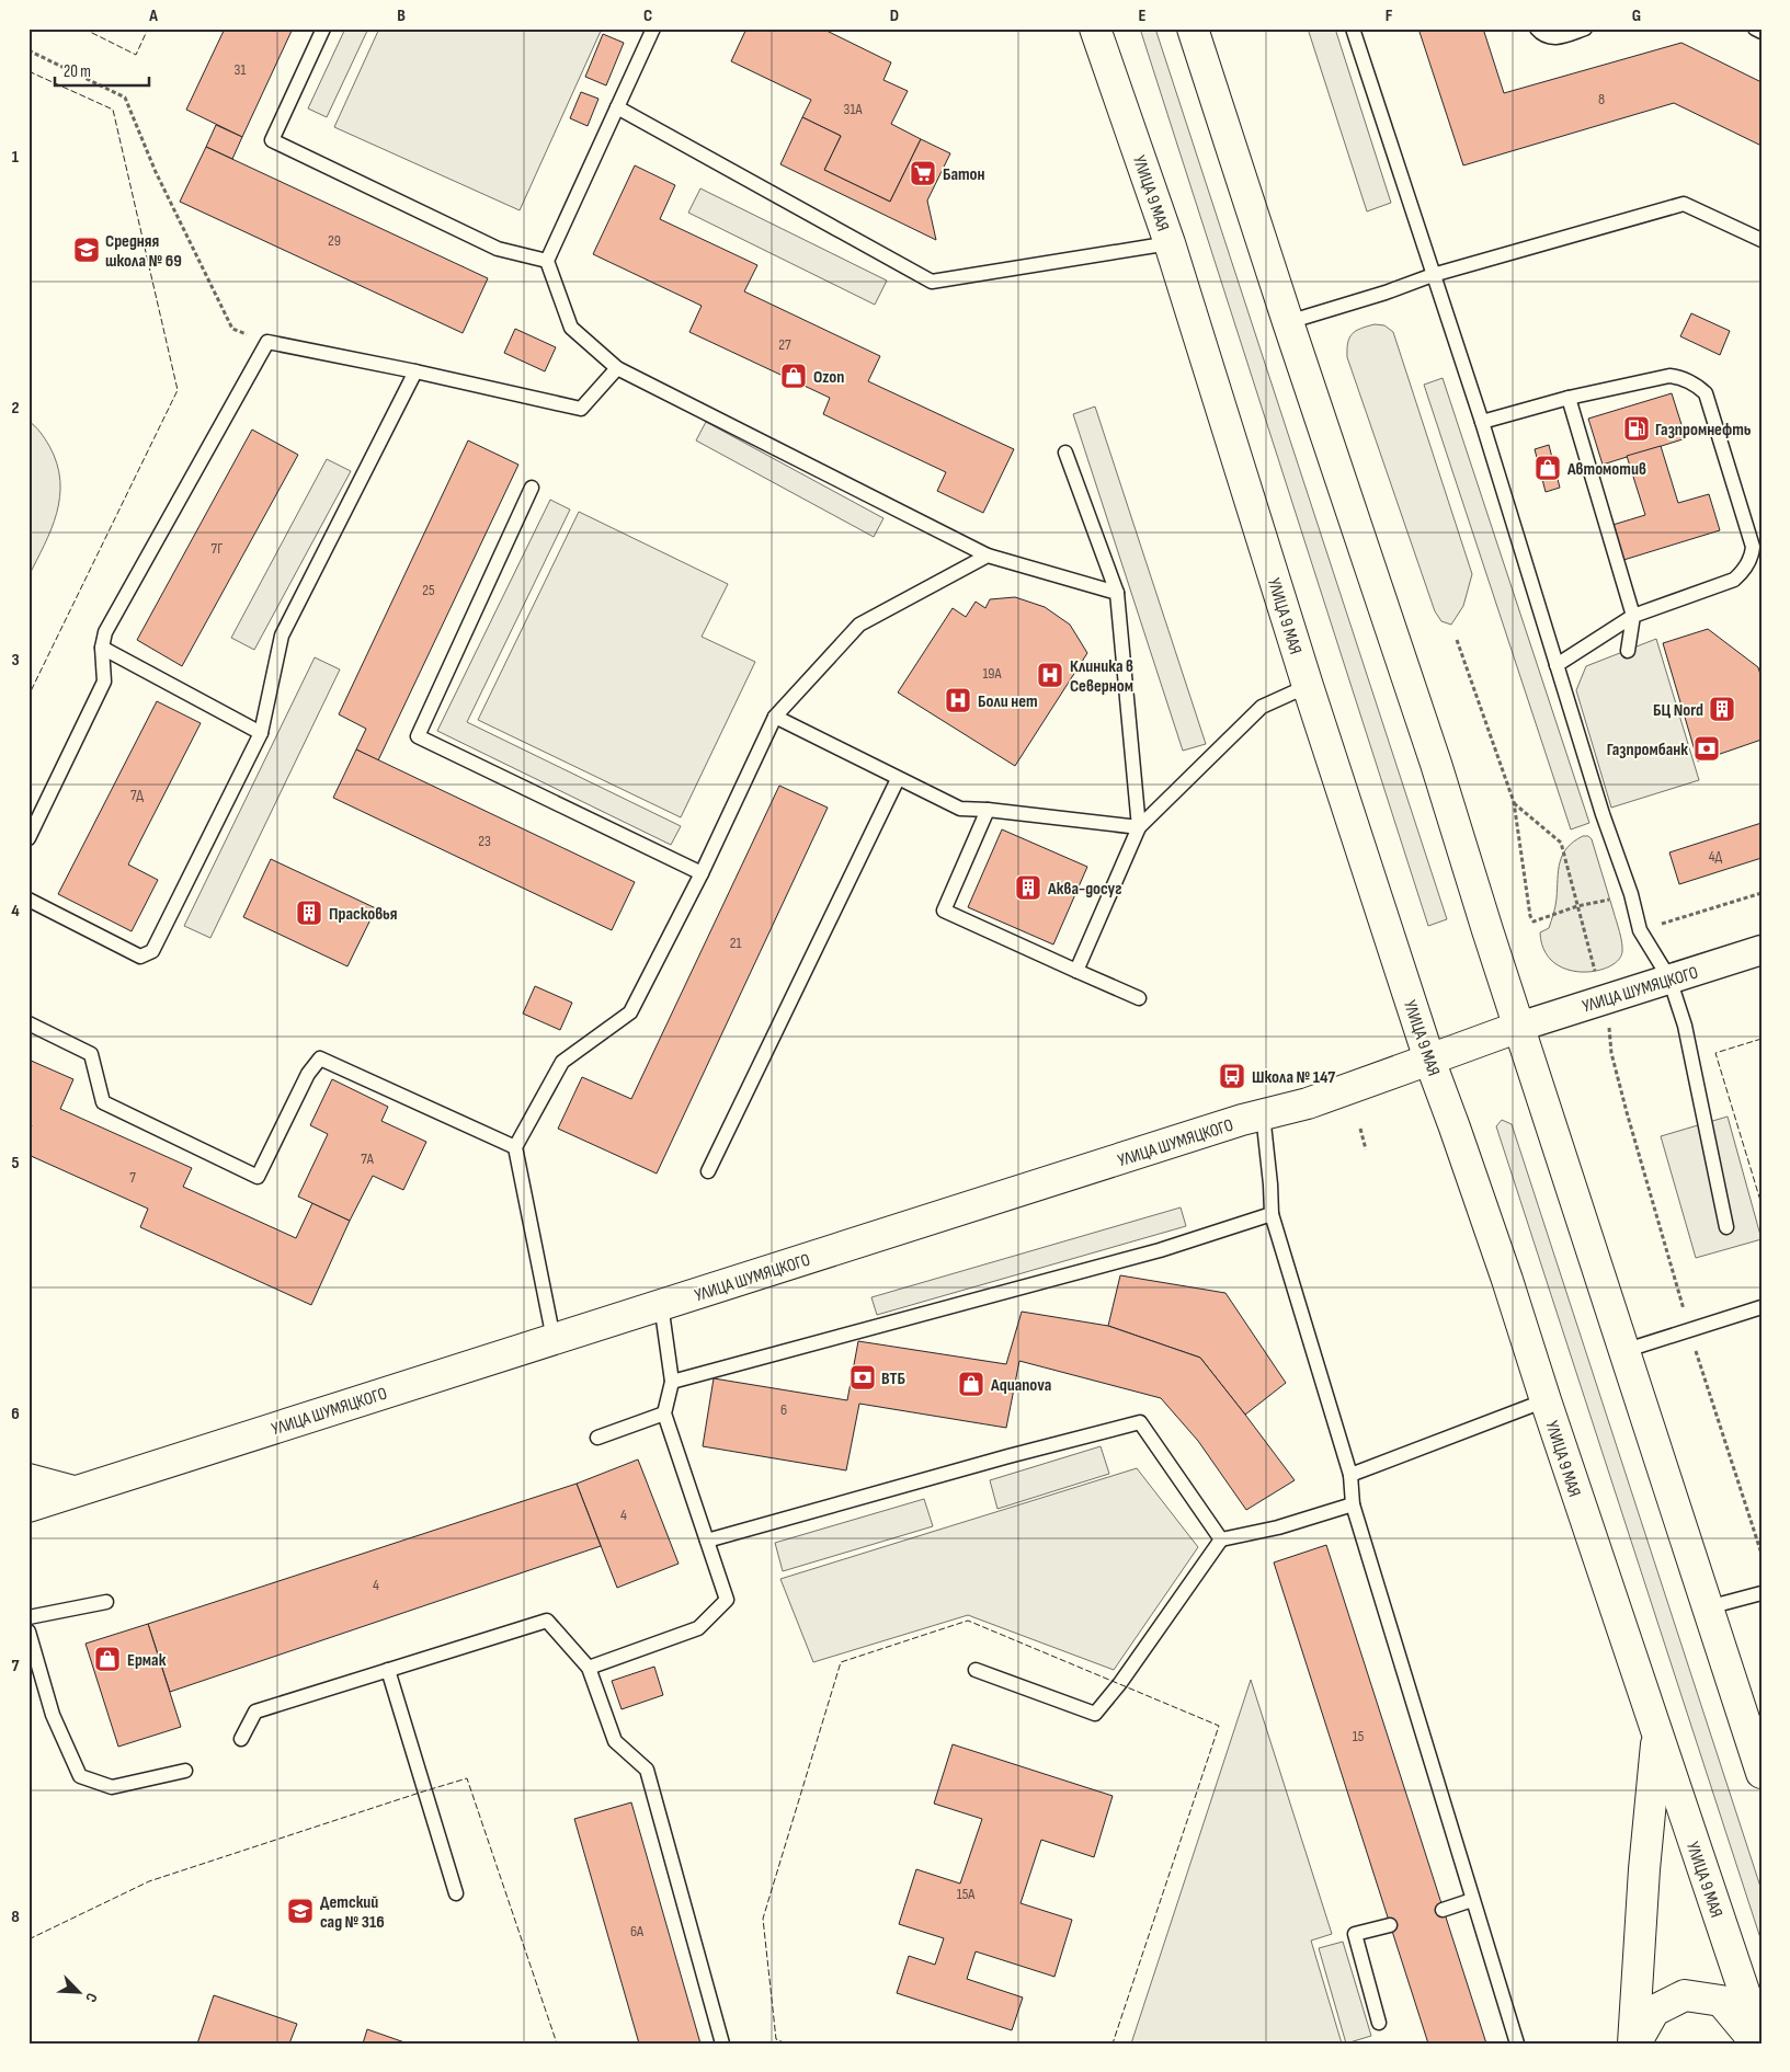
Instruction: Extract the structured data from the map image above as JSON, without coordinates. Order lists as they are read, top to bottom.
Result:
{
  "streets": {
    "main road": ["УЛИЦА 9 МАЯ", "УЛИЦА ШУМЯЦКОГО"]
  },
  "crossings": [
    ["УЛИЦА 9 МАЯ", "УЛИЦА ШУМЯЦКОГО"]
  ],
  "places": {
    "supermarket": ["Батон"],
    "school or university": ["Средняя школа № 69", "Детский сад № 316"],
    "shop": [
      "Ozon",
      "Автомотив",
      "Aquanova",
      "Ермак"
    ],
    "fuel station": ["Газпромнефть"],
    "hospital": ["Клиника в Северном", "Боли нет"],
    "building": ["БЦ Nord", "Аква-досуг", "Прасковья"],
    "bank": ["Газпромбанк", "ВТБ"],
    "bus stop": ["Школа № 147"]
  },
  "house_numbers": [
    "31",
    "8",
    "31А",
    "29",
    "27",
    "7Г",
    "25",
    "19А",
    "7Д",
    "23",
    "4Д",
    "21",
    "7А",
    "7",
    "6",
    "4",
    "4",
    "15",
    "15А",
    "6А"
  ],
  "scale_bar": "20 m",
  "north": "bottom right",
  "grid": {
    "columns": [
      "A",
      "B",
      "C",
      "D",
      "E",
      "F",
      "G"
    ],
    "rows": [
      "1",
      "2",
      "3",
      "4",
      "5",
      "6",
      "7",
      "8"
    ]
  }
}
